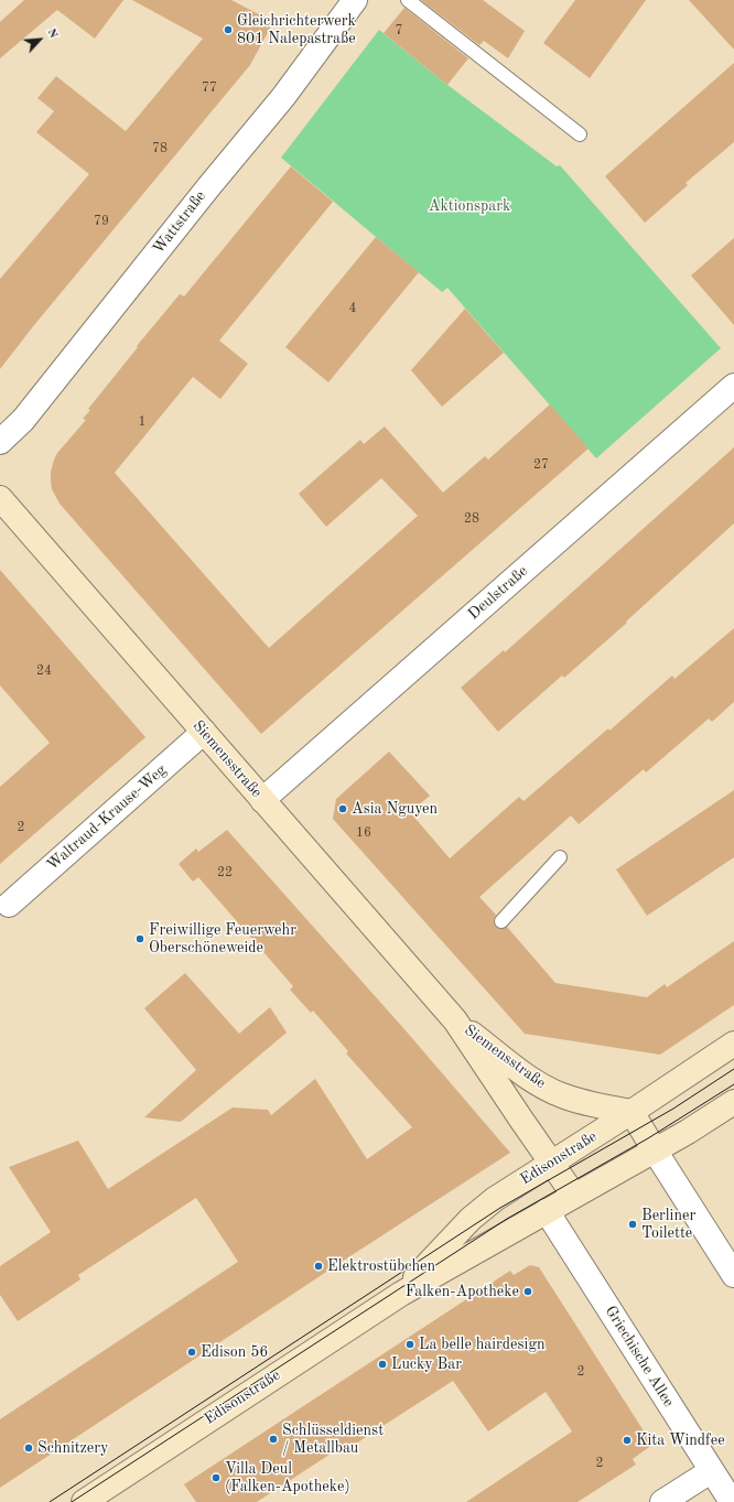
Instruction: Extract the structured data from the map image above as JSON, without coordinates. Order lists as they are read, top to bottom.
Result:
{
  "streets": {
    "main road": ["Siemensstraße", "Edisonstraße"],
    "street": [
      "Wattstraße",
      "Deulstraße",
      "Waltraud-Krause-Weg",
      "Griechische Allee"
    ]
  },
  "crossings": [
    ["Deulstraße", "Siemensstraße"],
    ["Siemensstraße", "Waltraud-Krause-Weg"],
    ["Siemensstraße", "Edisonstraße"],
    ["Edisonstraße", "Griechische Allee"]
  ],
  "parks": ["Aktionspark"],
  "places": [
    "Gleichrichterwerk 801 Nalepastraße",
    "Asia Nguyen",
    "Freiwillige Feuerwehr Oberschöneweide",
    "Berliner Toilette",
    "Elektrostübchen",
    "Falken-Apotheke",
    "La belle hairdesign",
    "Edison 56",
    "Lucky Bar",
    "Schlüsseldienst / Metallbau",
    "Kita Windfee",
    "Schnitzery",
    "Villa Deul (Falken-Apotheke)"
  ],
  "house_numbers": [
    "7",
    "77",
    "78",
    "79",
    "4",
    "1",
    "27",
    "28",
    "24",
    "2",
    "16",
    "22",
    "2",
    "2"
  ],
  "north": "top right"
}
